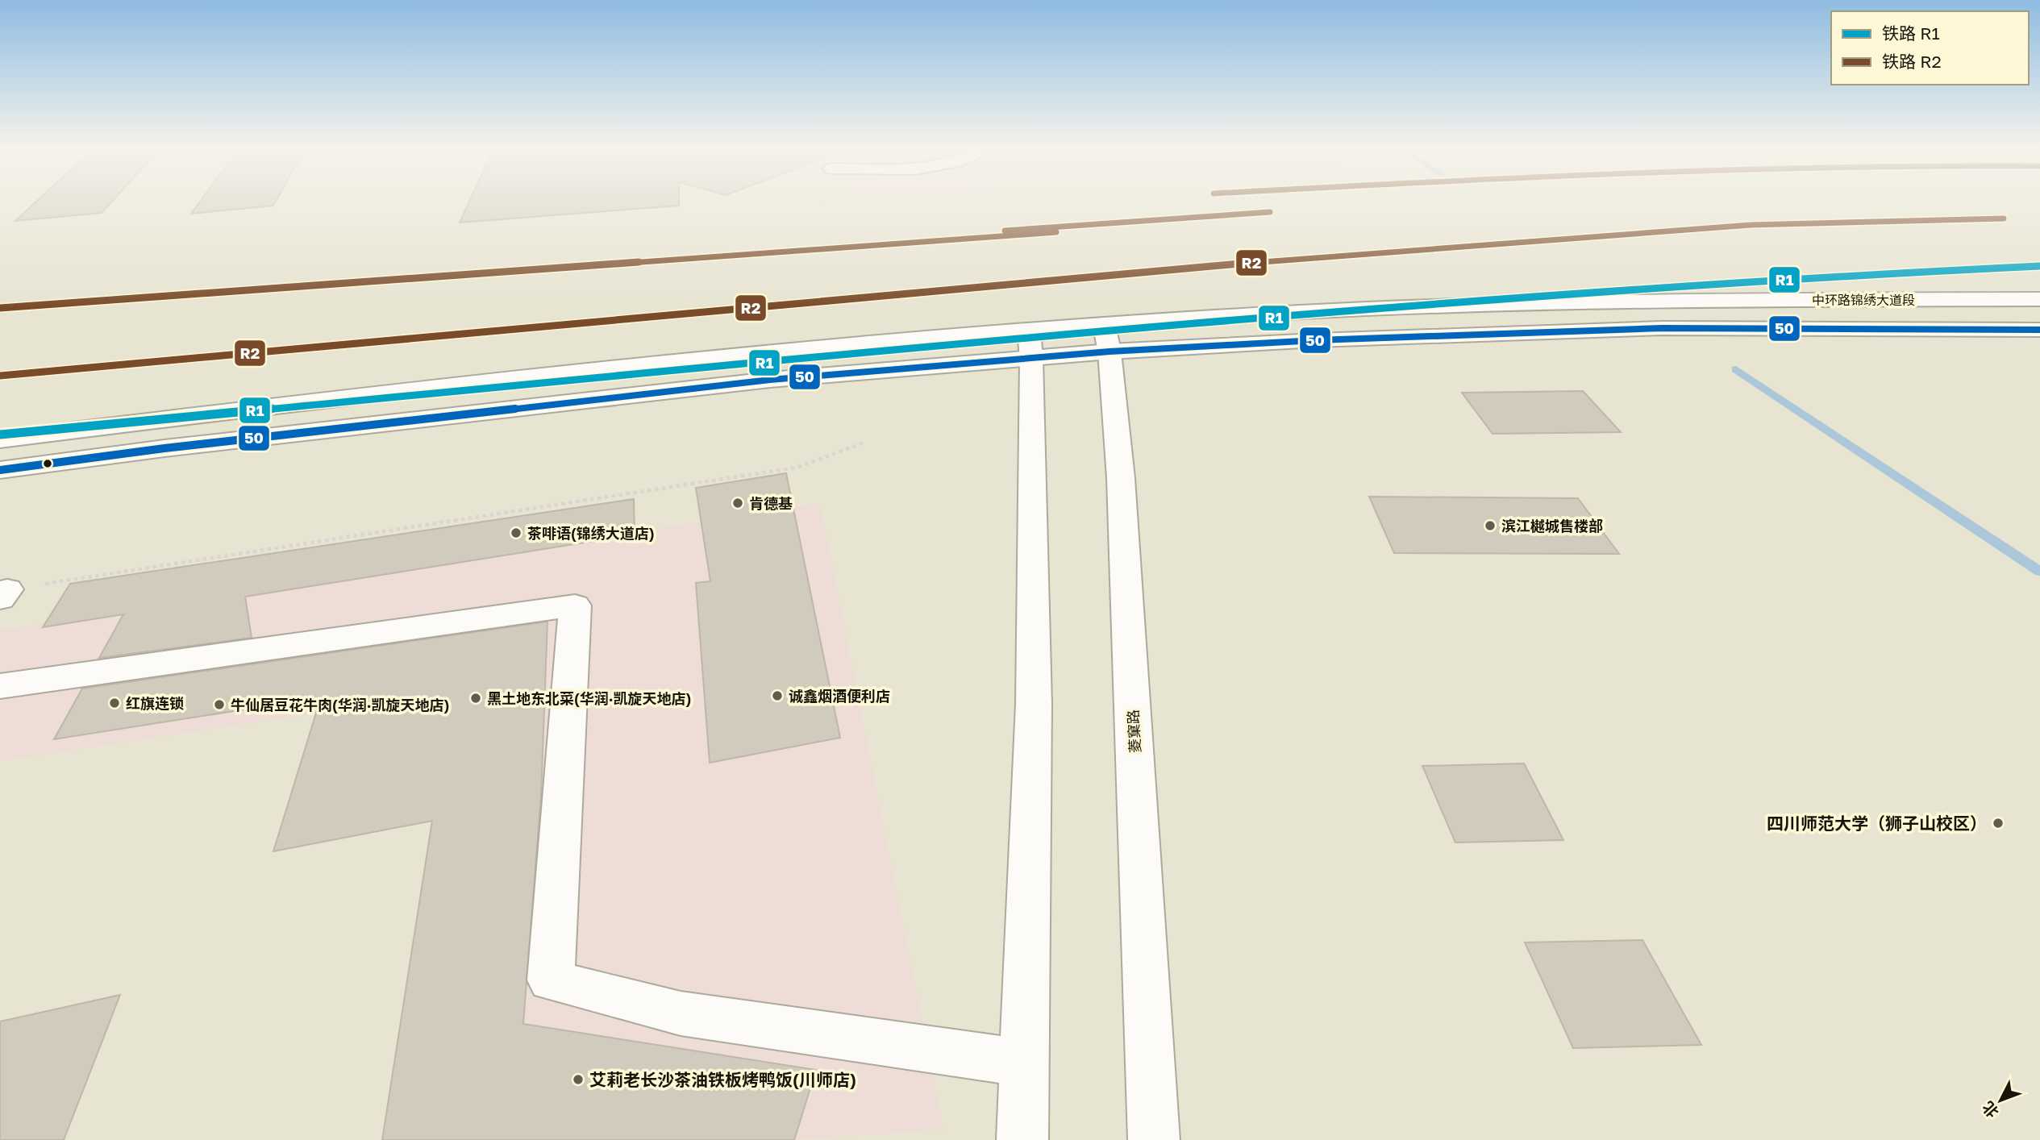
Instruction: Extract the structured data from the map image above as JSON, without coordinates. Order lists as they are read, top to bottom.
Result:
{
  "streets": {
    "main road": ["中环路锦绣大道段", "菱窠路"]
  },
  "crossings": [
    ["中环路锦绣大道段", "菱窠路"]
  ],
  "places": [
    "肯德基",
    "滨江樾城售楼部",
    "茶啡语(锦绣大道店)",
    "诚鑫烟酒便利店",
    "黑土地东北菜(华润·凯旋天地店)",
    "红旗连锁",
    "牛仙居豆花牛肉(华润·凯旋天地店)",
    "四川师范大学（狮子山校区）",
    "艾莉老长沙茶油铁板烤鸭饭(川师店)"
  ],
  "lines": ["rail line R2", "rail line R1", "transit line 50"],
  "legend": ["铁路 R1", "铁路 R2"],
  "north": "bottom left"
}
